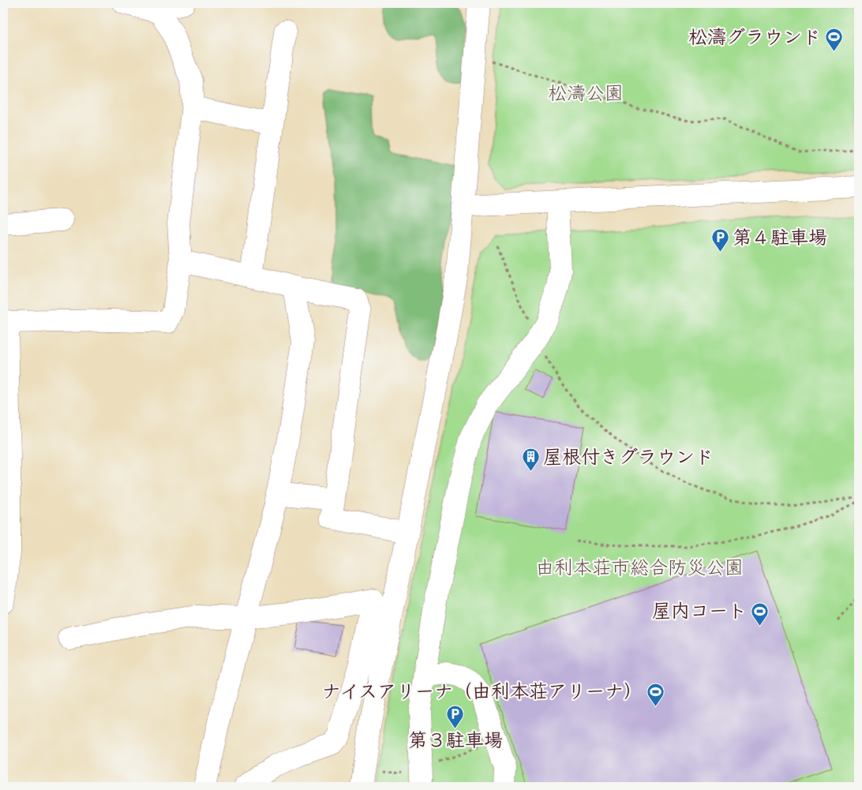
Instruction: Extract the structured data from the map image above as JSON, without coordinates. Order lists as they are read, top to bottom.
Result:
{
  "parks": ["松濤公園", "由利本荘市総合防災公園"],
  "places": {
    "sports": ["松濤グラウンド", "屋内コート", "ナイスアリーナ（由利本荘アリーナ）"],
    "parking": ["第４駐車場", "第３駐車場"],
    "building": ["屋根付きグラウンド"]
  }
}
